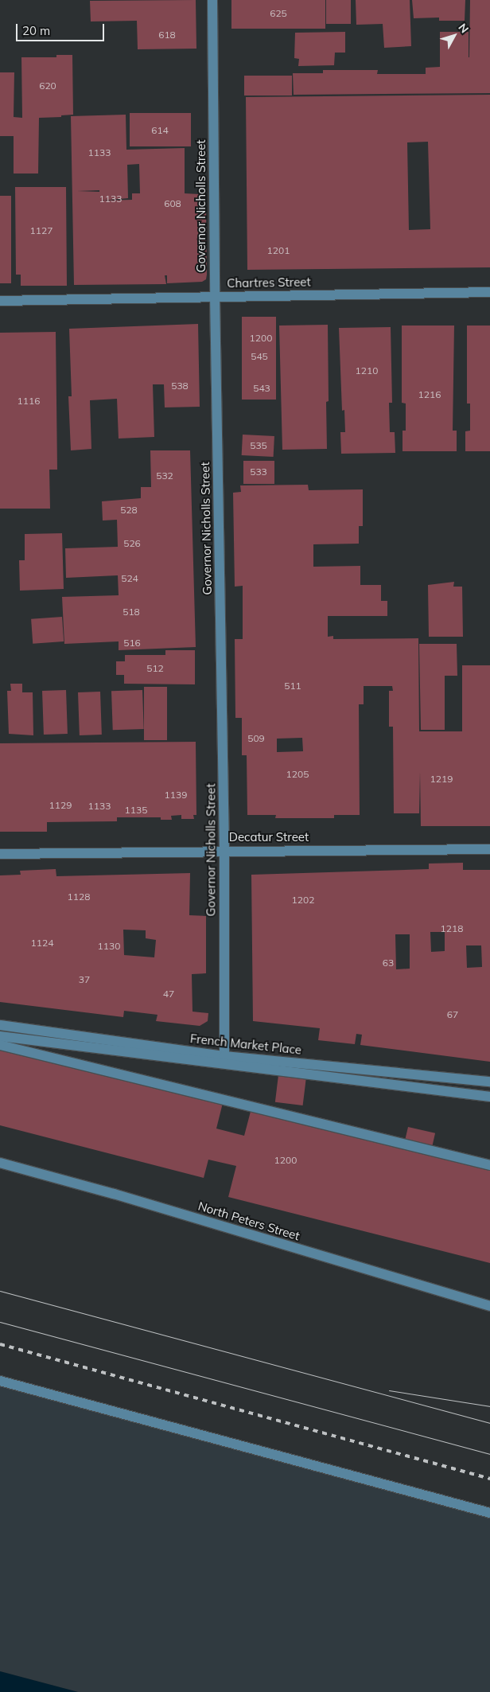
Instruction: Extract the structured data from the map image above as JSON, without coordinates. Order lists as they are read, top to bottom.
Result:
{
  "streets": {
    "street": [
      "Governor Nicholls Street",
      "Chartres Street",
      "Decatur Street",
      "French Market Place",
      "North Peters Street"
    ]
  },
  "crossings": [
    ["Governor Nicholls Street", "Chartres Street"],
    ["Governor Nicholls Street", "Decatur Street"],
    ["Governor Nicholls Street", "French Market Place"]
  ],
  "house_numbers": [
    "625",
    "618",
    "620",
    "614",
    "1133",
    "1133",
    "608",
    "1127",
    "1201",
    "1200",
    "545",
    "1210",
    "538",
    "543",
    "1216",
    "1116",
    "535",
    "533",
    "532",
    "528",
    "526",
    "524",
    "518",
    "516",
    "512",
    "511",
    "509",
    "1205",
    "1219",
    "1139",
    "1129",
    "1133",
    "1135",
    "1128",
    "1202",
    "1218",
    "1124",
    "1130",
    "63",
    "37",
    "47",
    "67",
    "1200"
  ],
  "scale_bar": "20 m",
  "north": "top right"
}
